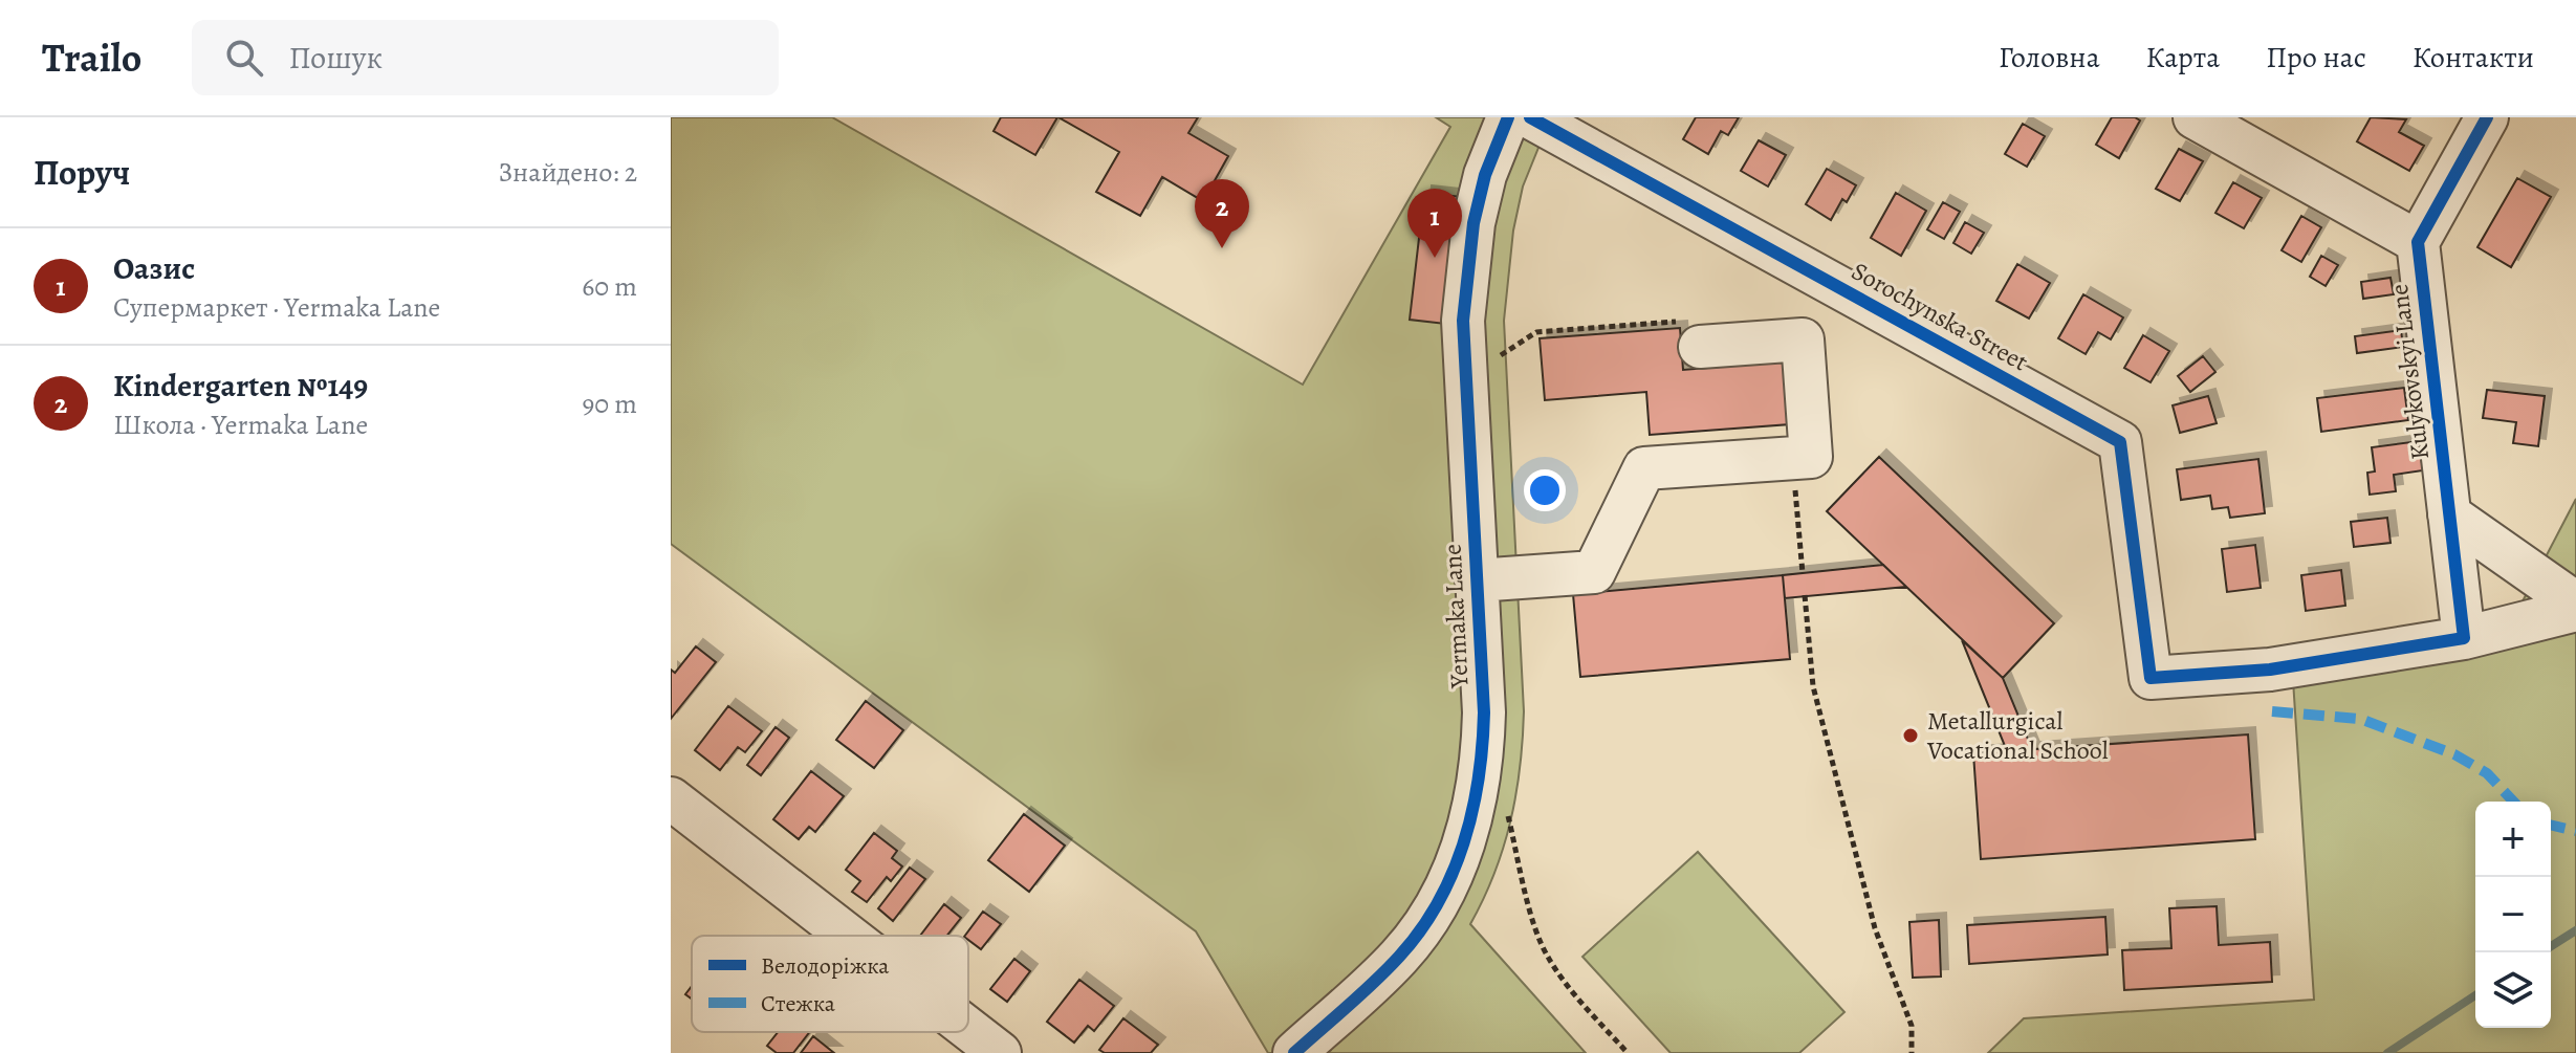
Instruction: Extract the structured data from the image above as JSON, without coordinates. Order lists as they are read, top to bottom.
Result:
{
  "streets": {
    "street": ["Sorochynska Street", "Kulykovskyi Lane", "Yermaka Lane"]
  },
  "crossings": [
    ["Sorochynska Street", "Kulykovskyi Lane"]
  ],
  "places": ["Metallurgical Vocational School"],
  "legend": ["Велодоріжка", "Стежка"],
  "page": {
    "header": "Trailo",
    "search": "Пошук",
    "nav": [
      "Головна",
      "Карта",
      "Про нас",
      "Контакти"
    ],
    "heading": ["Поруч", "Знайдено: 2"],
    "pins": ["2", "1"],
    "list": [
      {
        "mark": "1",
        "name": "Оазис",
        "note": "Супермаркет · Yermaka Lane",
        "value": "60 m"
      },
      {
        "mark": "2",
        "name": "Kindergarten №149",
        "note": "Школа · Yermaka Lane",
        "value": "90 m"
      }
    ],
    "map_buttons": ["+", "−"]
  }
}
